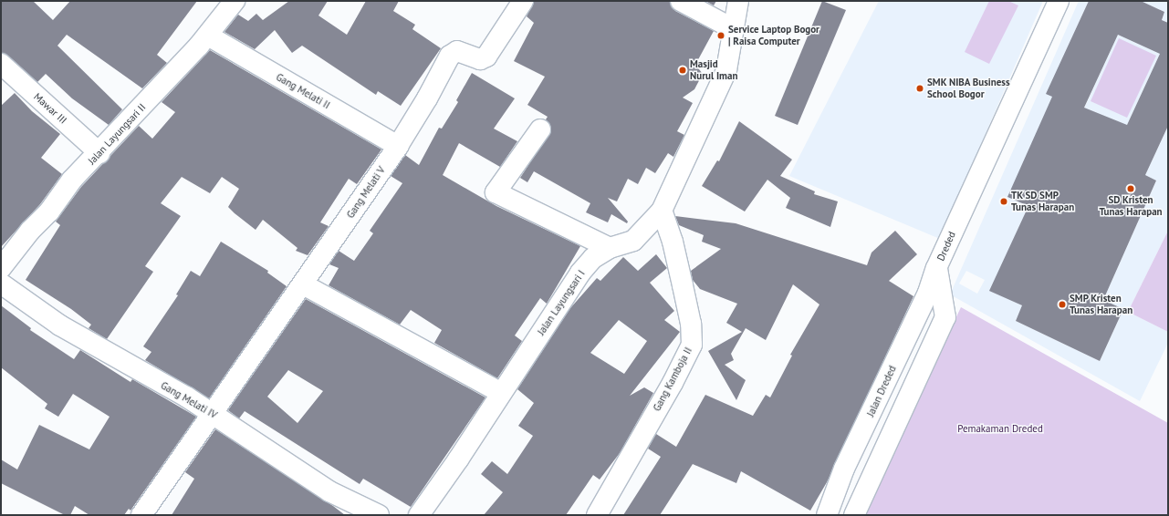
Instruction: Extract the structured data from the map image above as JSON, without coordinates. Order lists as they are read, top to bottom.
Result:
{
  "streets": {
    "street": [
      "Gang Melati II",
      "Mawar III",
      "Jalan Layungsari II",
      "Gang Melati V",
      "Dreded",
      "Jalan Layungsari I",
      "Gang Kamboja II",
      "Jalan Dreded",
      "Gang Melati IV"
    ]
  },
  "crossings": [
    ["Gang Melati II", "Jalan Layungsari II"],
    ["Gang Melati II", "Gang Melati V"],
    ["Mawar III", "Jalan Layungsari II"],
    ["Gang Melati V", "Gang Melati IV"],
    ["Dreded", "Jalan Dreded"],
    ["Jalan Layungsari I", "Gang Kamboja II"]
  ],
  "parks": ["Pemakaman Dreded"],
  "places": [
    "Service Laptop Bogor | Raisa Computer",
    "Masjid Nurul Iman",
    "SMK NIBA Business School Bogor",
    "SD Kristen Tunas Harapan",
    "TK SD SMP Tunas Harapan",
    "SMP Kristen Tunas Harapan"
  ]
}
